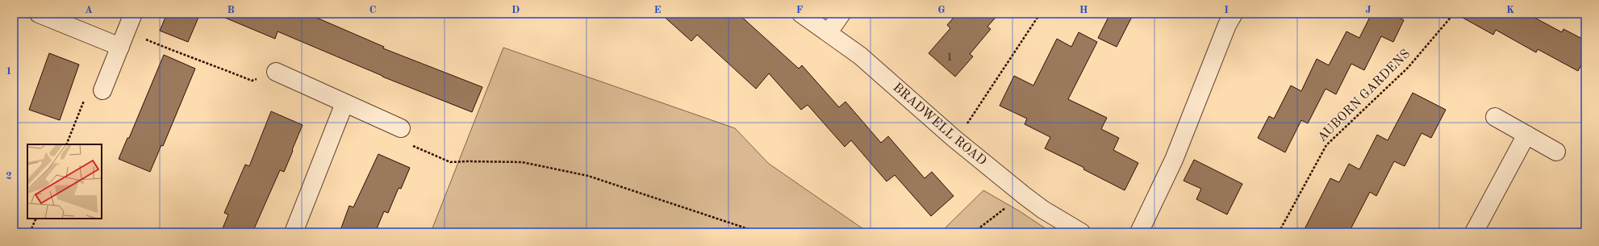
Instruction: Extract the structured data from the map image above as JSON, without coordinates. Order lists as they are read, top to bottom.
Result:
{
  "streets": {
    "street": ["BRADWELL ROAD"],
    "path": ["AUBORN GARDENS"]
  },
  "house_numbers": ["1"],
  "grid": {
    "columns": [
      "A",
      "B",
      "C",
      "D",
      "E",
      "F",
      "G",
      "H",
      "I",
      "J",
      "K"
    ],
    "rows": ["1", "2"]
  }
}
